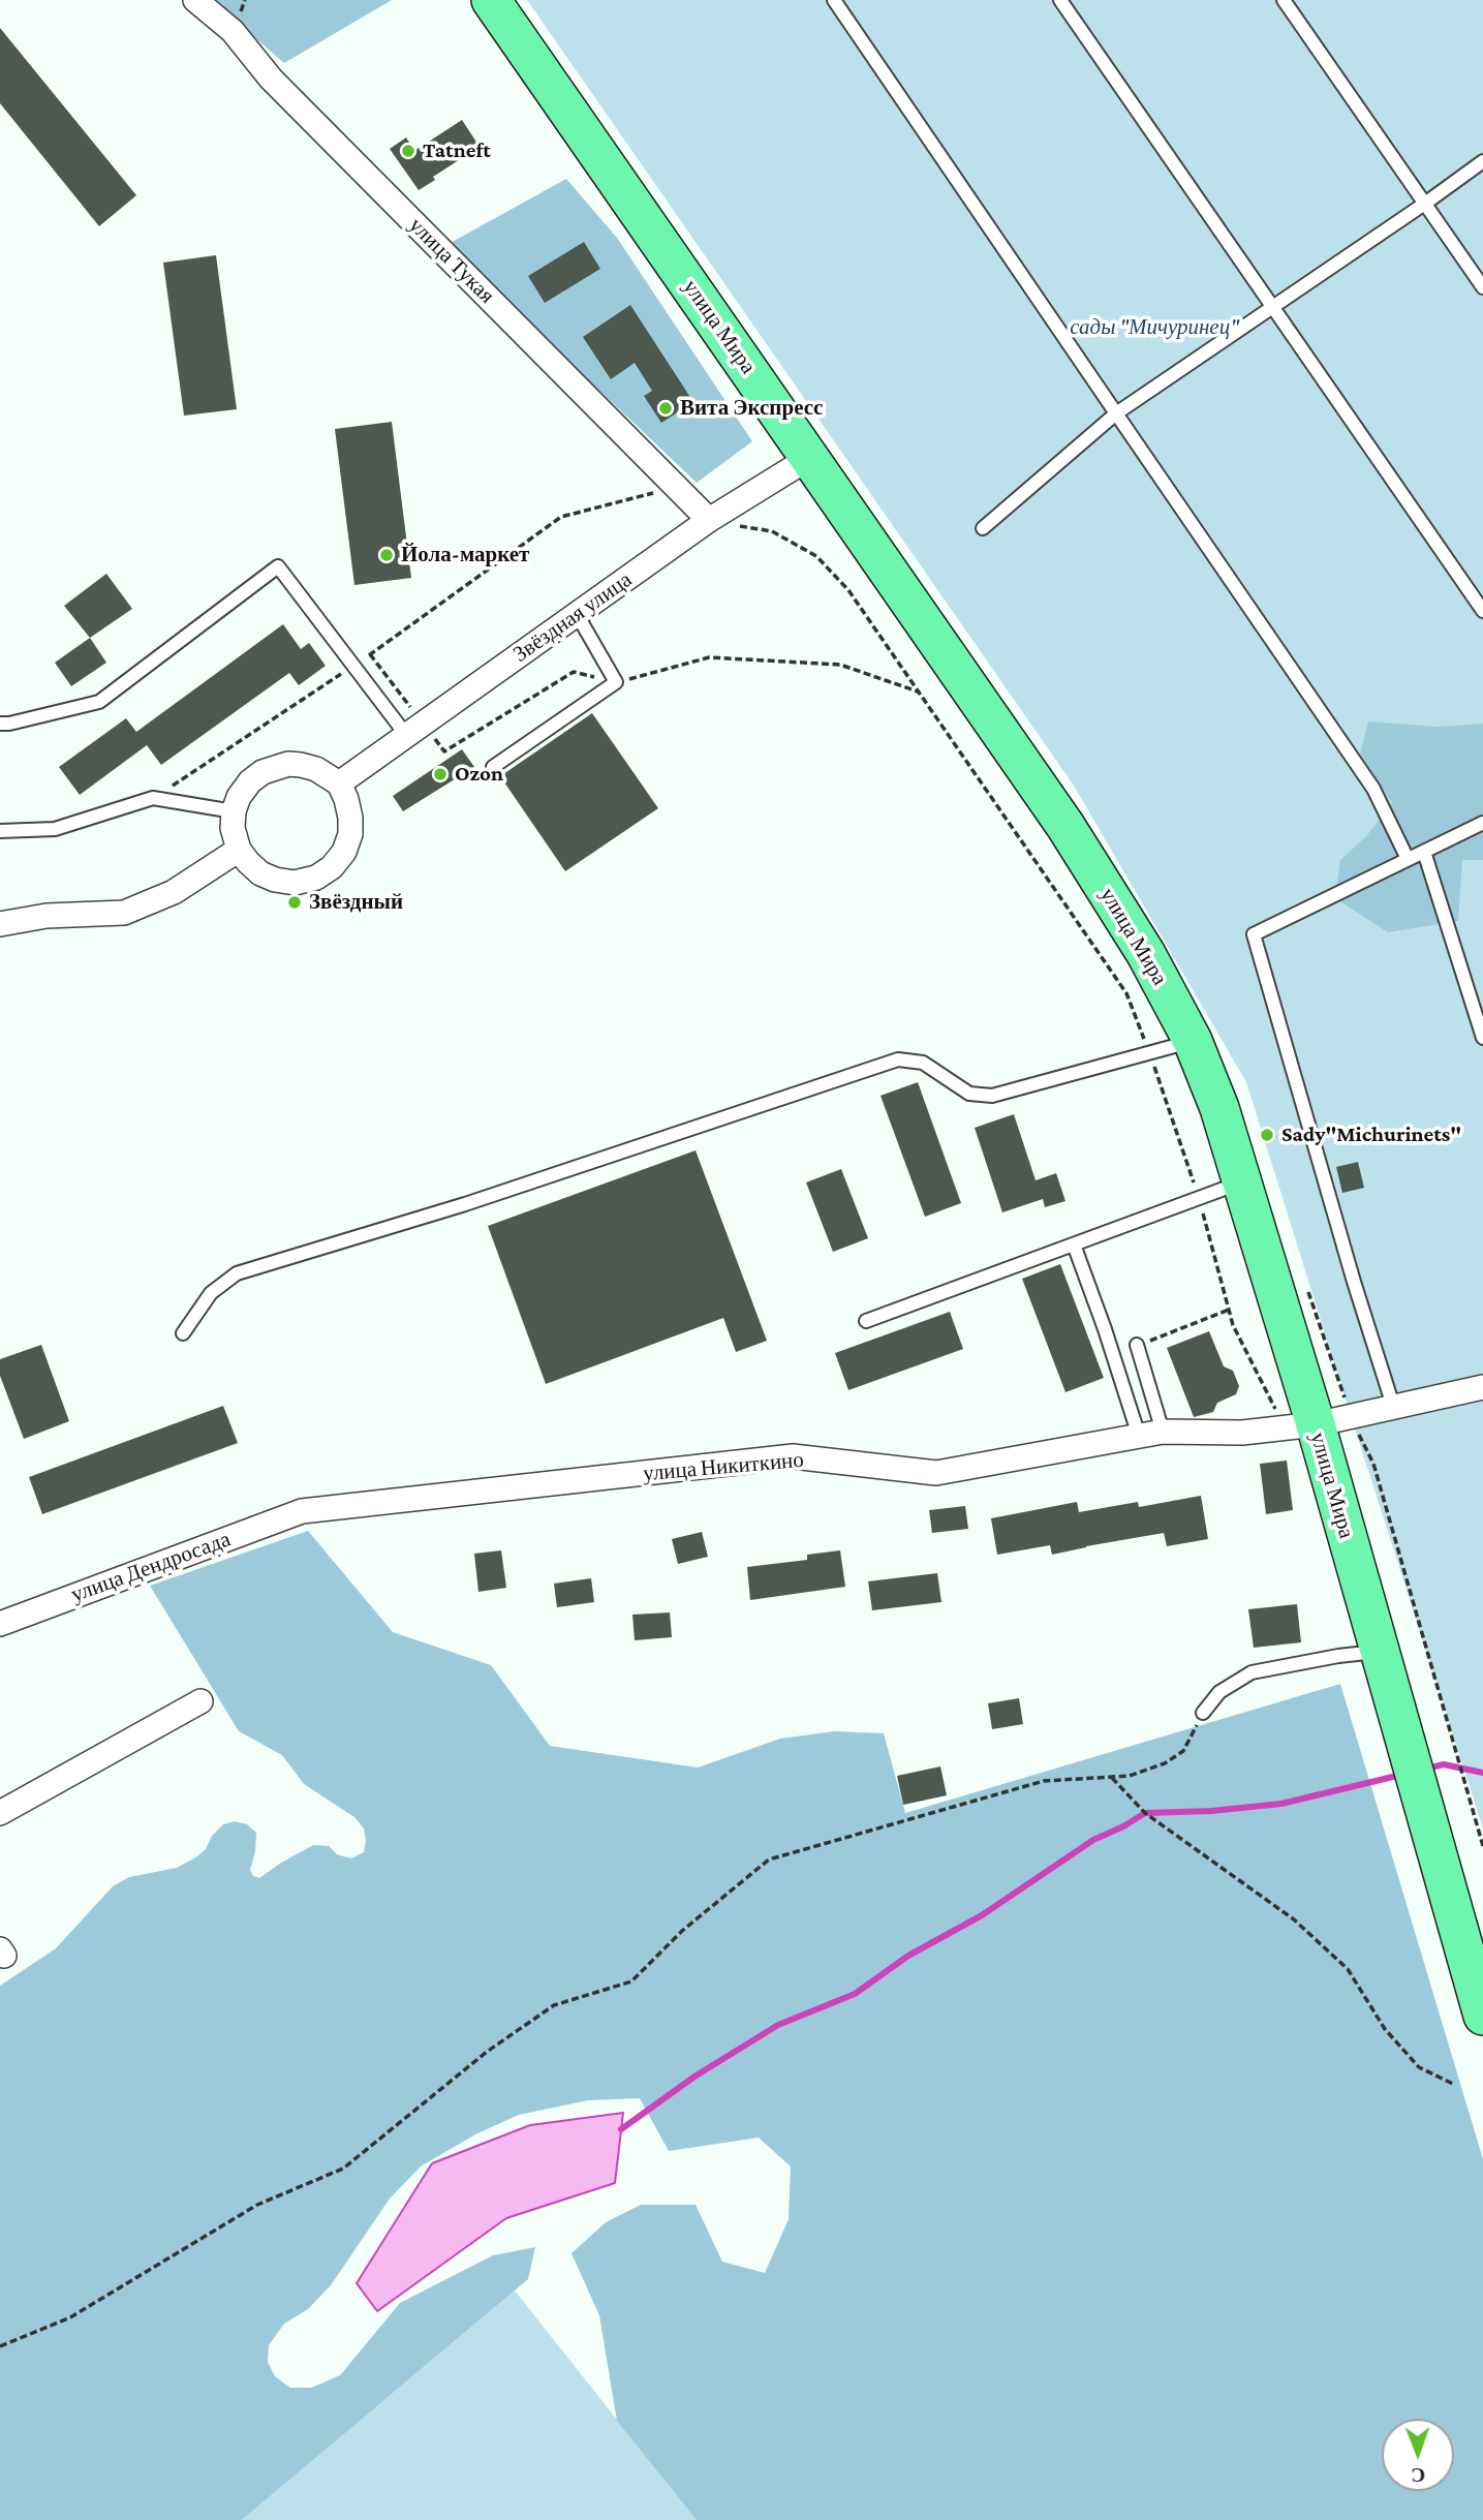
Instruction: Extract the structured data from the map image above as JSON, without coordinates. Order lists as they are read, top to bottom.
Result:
{
  "streets": {
    "main road": ["улица Мира"],
    "street": [
      "улица Тукая",
      "Звёздная улица",
      "улица Никиткино",
      "улица Дендросада"
    ]
  },
  "crossings": [
    ["улица Тукая", "Звёздная улица"],
    ["улица Мира", "Звёздная улица"],
    ["улица Мира", "улица Никиткино"],
    ["улица Никиткино", "улица Дендросада"]
  ],
  "parks": ["сады \"Мичуринец\""],
  "places": [
    "Tatneft",
    "Вита Экспресс",
    "Йола-маркет",
    "Ozon",
    "Звёздный",
    "Sady\"Michurinets\""
  ],
  "north": "bottom"
}
